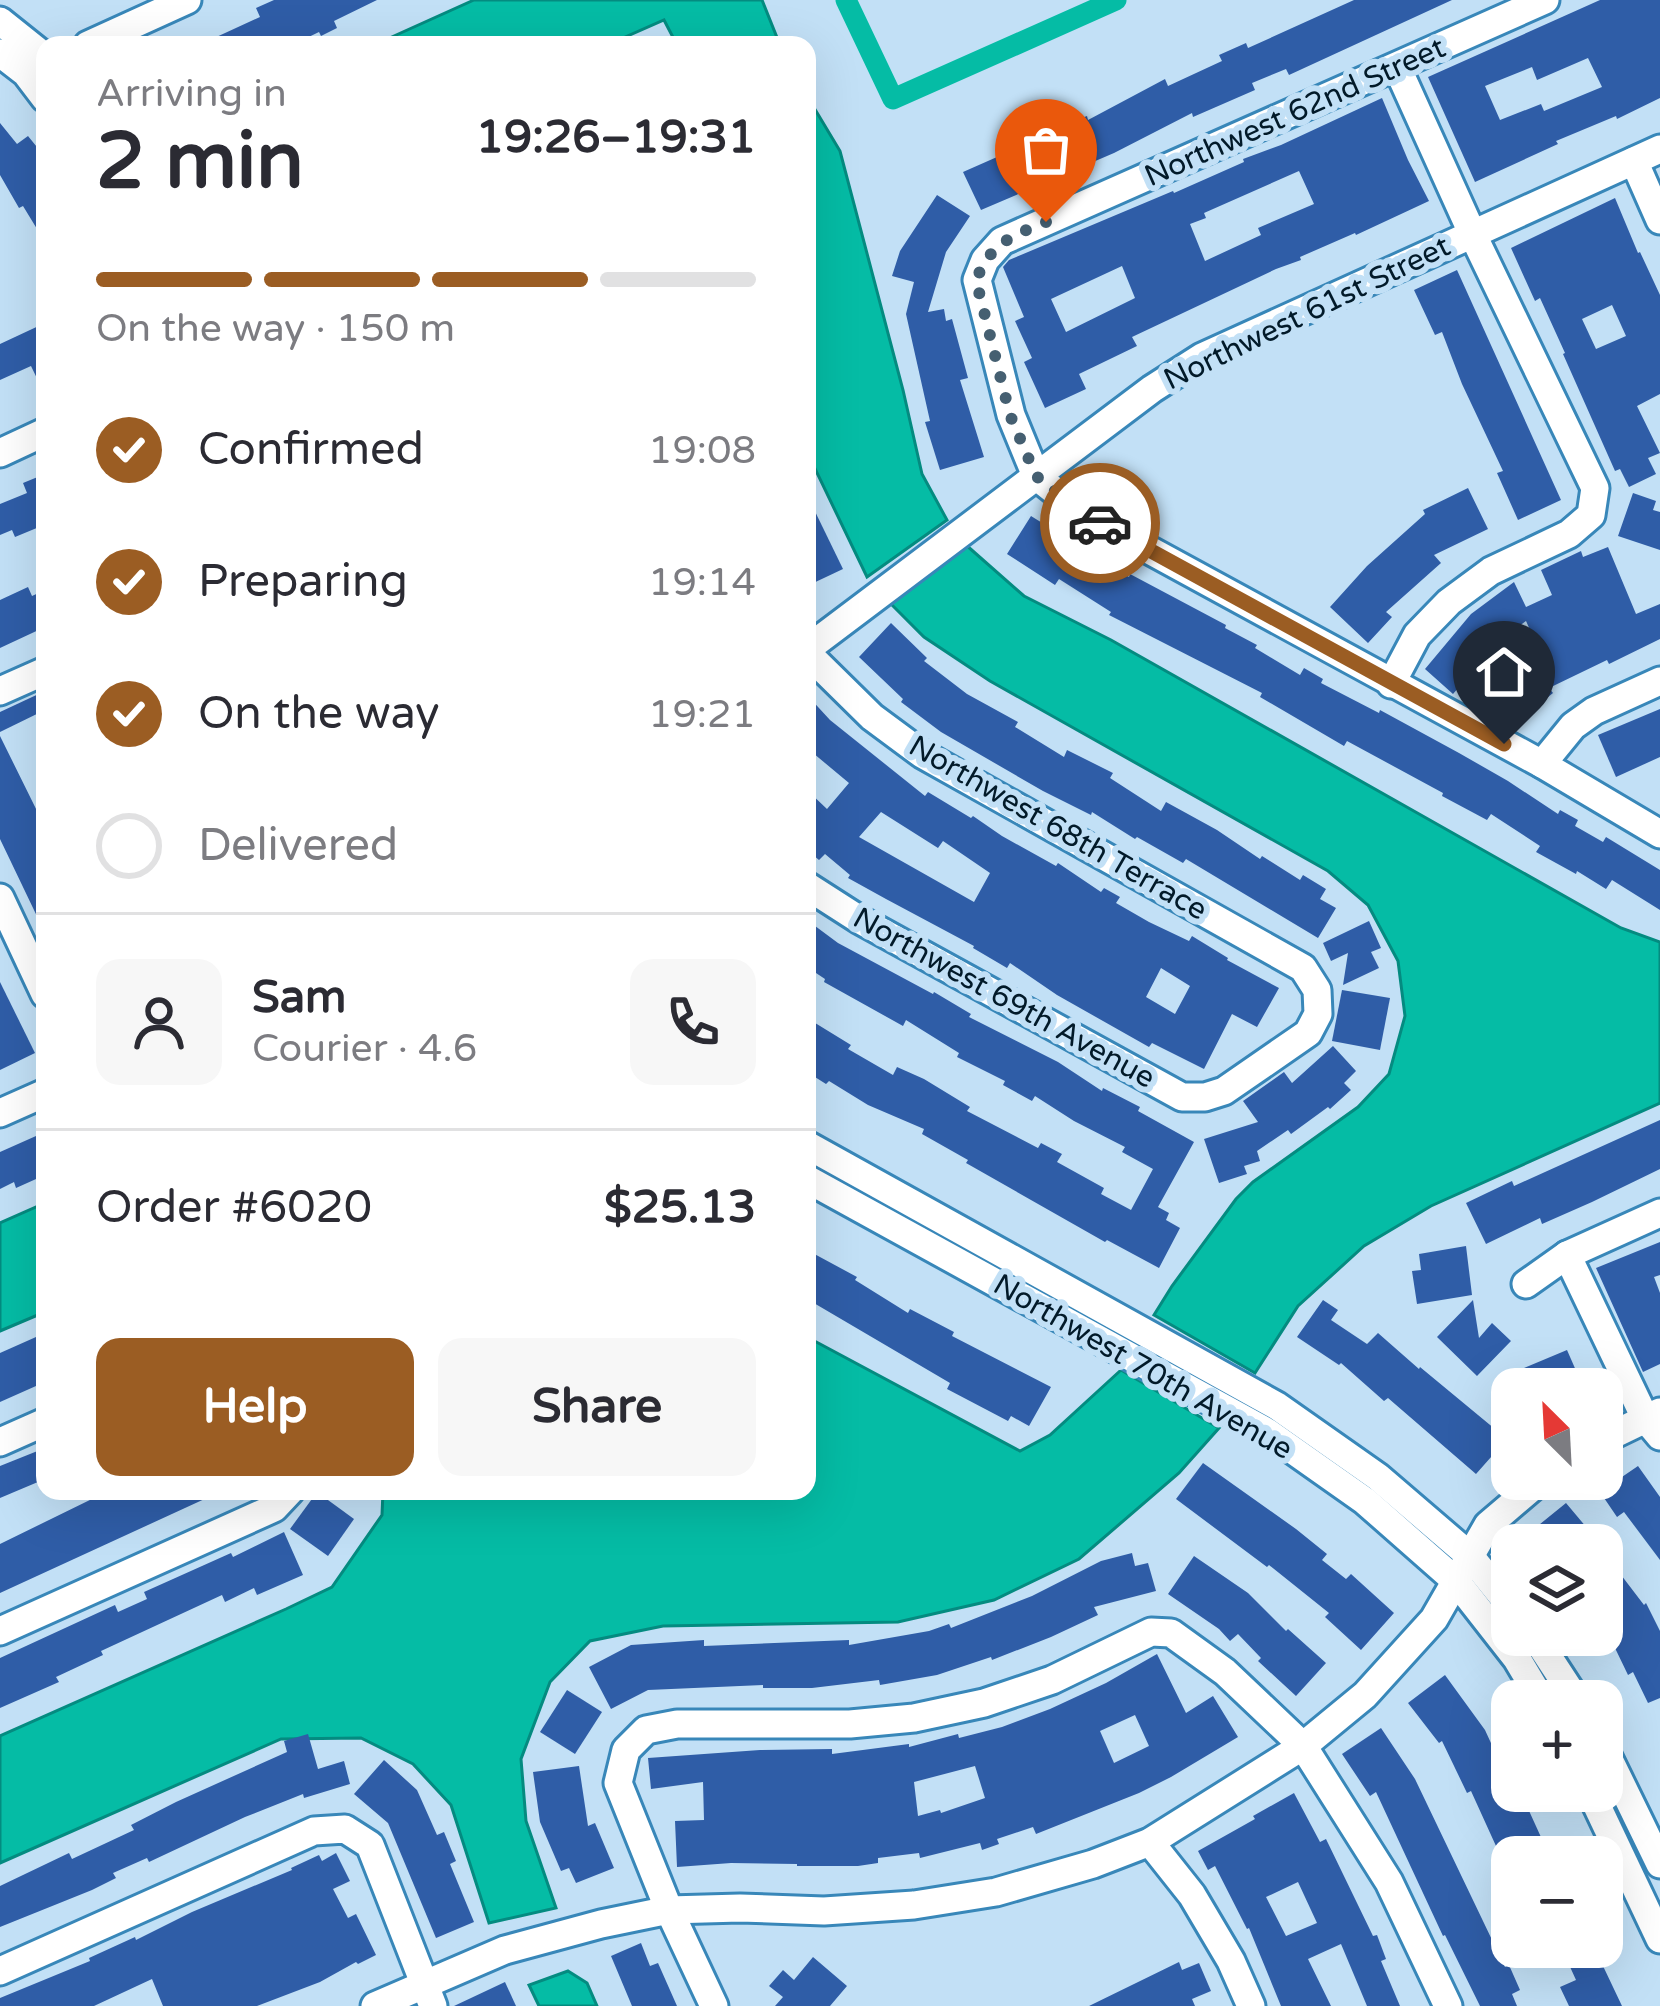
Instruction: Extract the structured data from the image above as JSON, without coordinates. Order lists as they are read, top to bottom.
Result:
{
  "streets": {
    "street": [
      "Northwest 62nd Street",
      "Northwest 61st Street",
      "Northwest 68th Terrace",
      "Northwest 69th Avenue",
      "Northwest 70th Avenue"
    ]
  },
  "crossings": [
    ["Northwest 62nd Street", "Northwest 61st Street"],
    ["Northwest 68th Terrace", "Northwest 69th Avenue"]
  ],
  "north": "top left",
  "page": {
    "heading": ["2 min", "Arriving in", "19:26–19:31"],
    "panel": [
      "Sam",
      "Courier · 4.6",
      "Order #6020",
      "$25.13"
    ],
    "bar": "On the way · 150 m",
    "list": [
      ["Confirmed", "19:08"],
      ["Preparing", "19:14"],
      ["On the way", "19:21"],
      "Delivered"
    ],
    "buttons": ["Help", "Share"],
    "map_buttons": ["+", "−"]
  }
}
